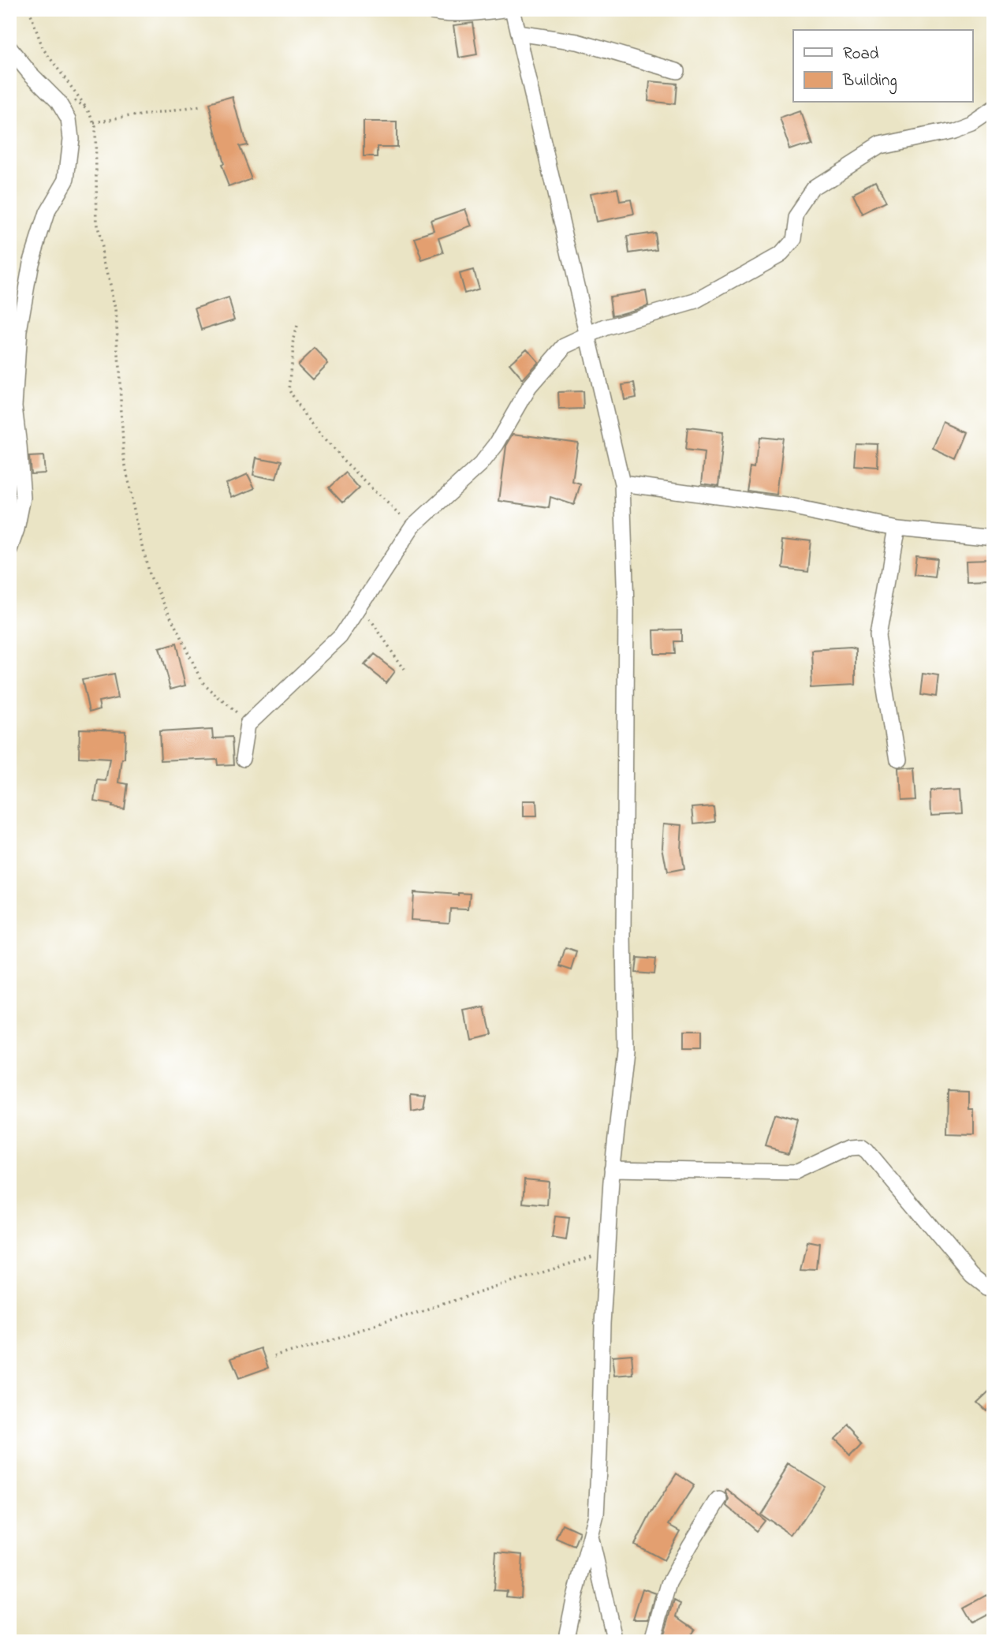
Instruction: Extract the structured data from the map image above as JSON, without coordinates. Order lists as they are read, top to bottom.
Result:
{
  "legend": ["Road", "Building"]
}
